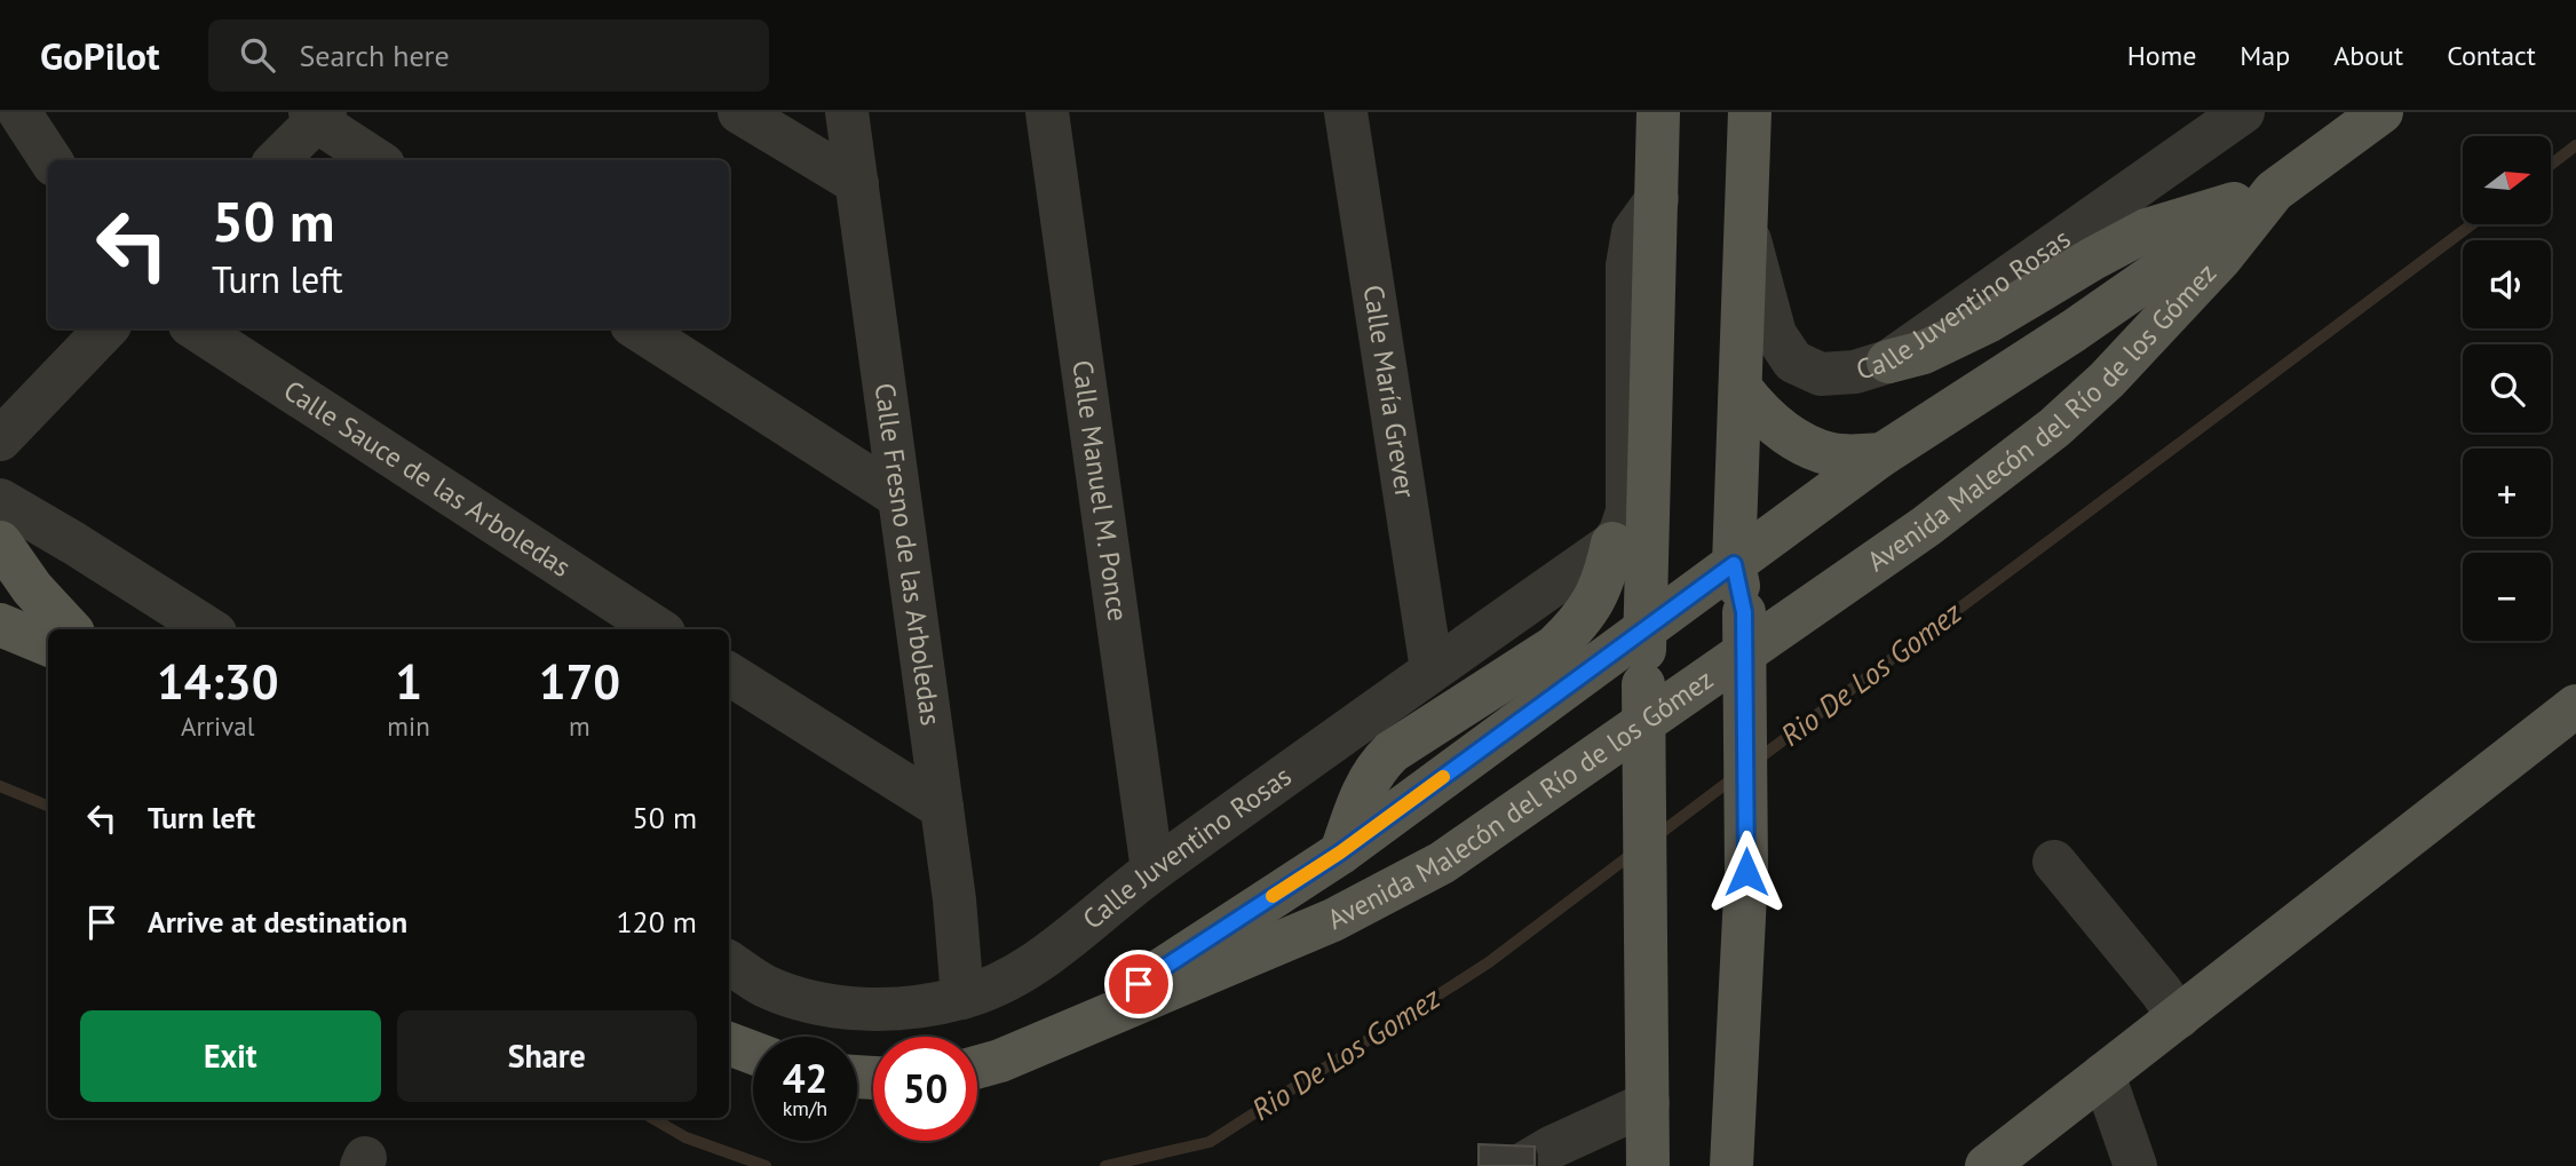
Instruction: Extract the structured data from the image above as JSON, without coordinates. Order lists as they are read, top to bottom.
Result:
{
  "streets": {
    "main road": ["Avenida Malecón del Río de los Gómez"],
    "street": [
      "Calle Juventino Rosas",
      "Calle María Grever",
      "Calle Sauce de las Arboledas",
      "Calle Manuel M. Ponce",
      "Calle Fresno de las Arboledas"
    ]
  },
  "crossings": [
    ["Calle Juventino Rosas", "Calle María Grever"],
    ["Calle Juventino Rosas", "Calle Manuel M. Ponce"],
    ["Calle Juventino Rosas", "Calle Fresno de las Arboledas"]
  ],
  "water": ["Rio De Los Gomez"],
  "north": "right",
  "page": {
    "header": "GoPilot",
    "search": "Search here",
    "nav": [
      "Home",
      "Map",
      "About",
      "Contact"
    ],
    "map_buttons": ["+", "−"],
    "turn": ["50 m", "Turn left"],
    "eta": [
      "14:30",
      "Arrival",
      "1",
      "min",
      "170",
      "m"
    ],
    "list": [
      {
        "name": "Turn left",
        "value": "50 m"
      },
      {
        "name": "Arrive at destination",
        "value": "120 m"
      }
    ],
    "buttons": ["Exit", "Share"],
    "speed": "42 km/h",
    "limit": "50"
  }
}
